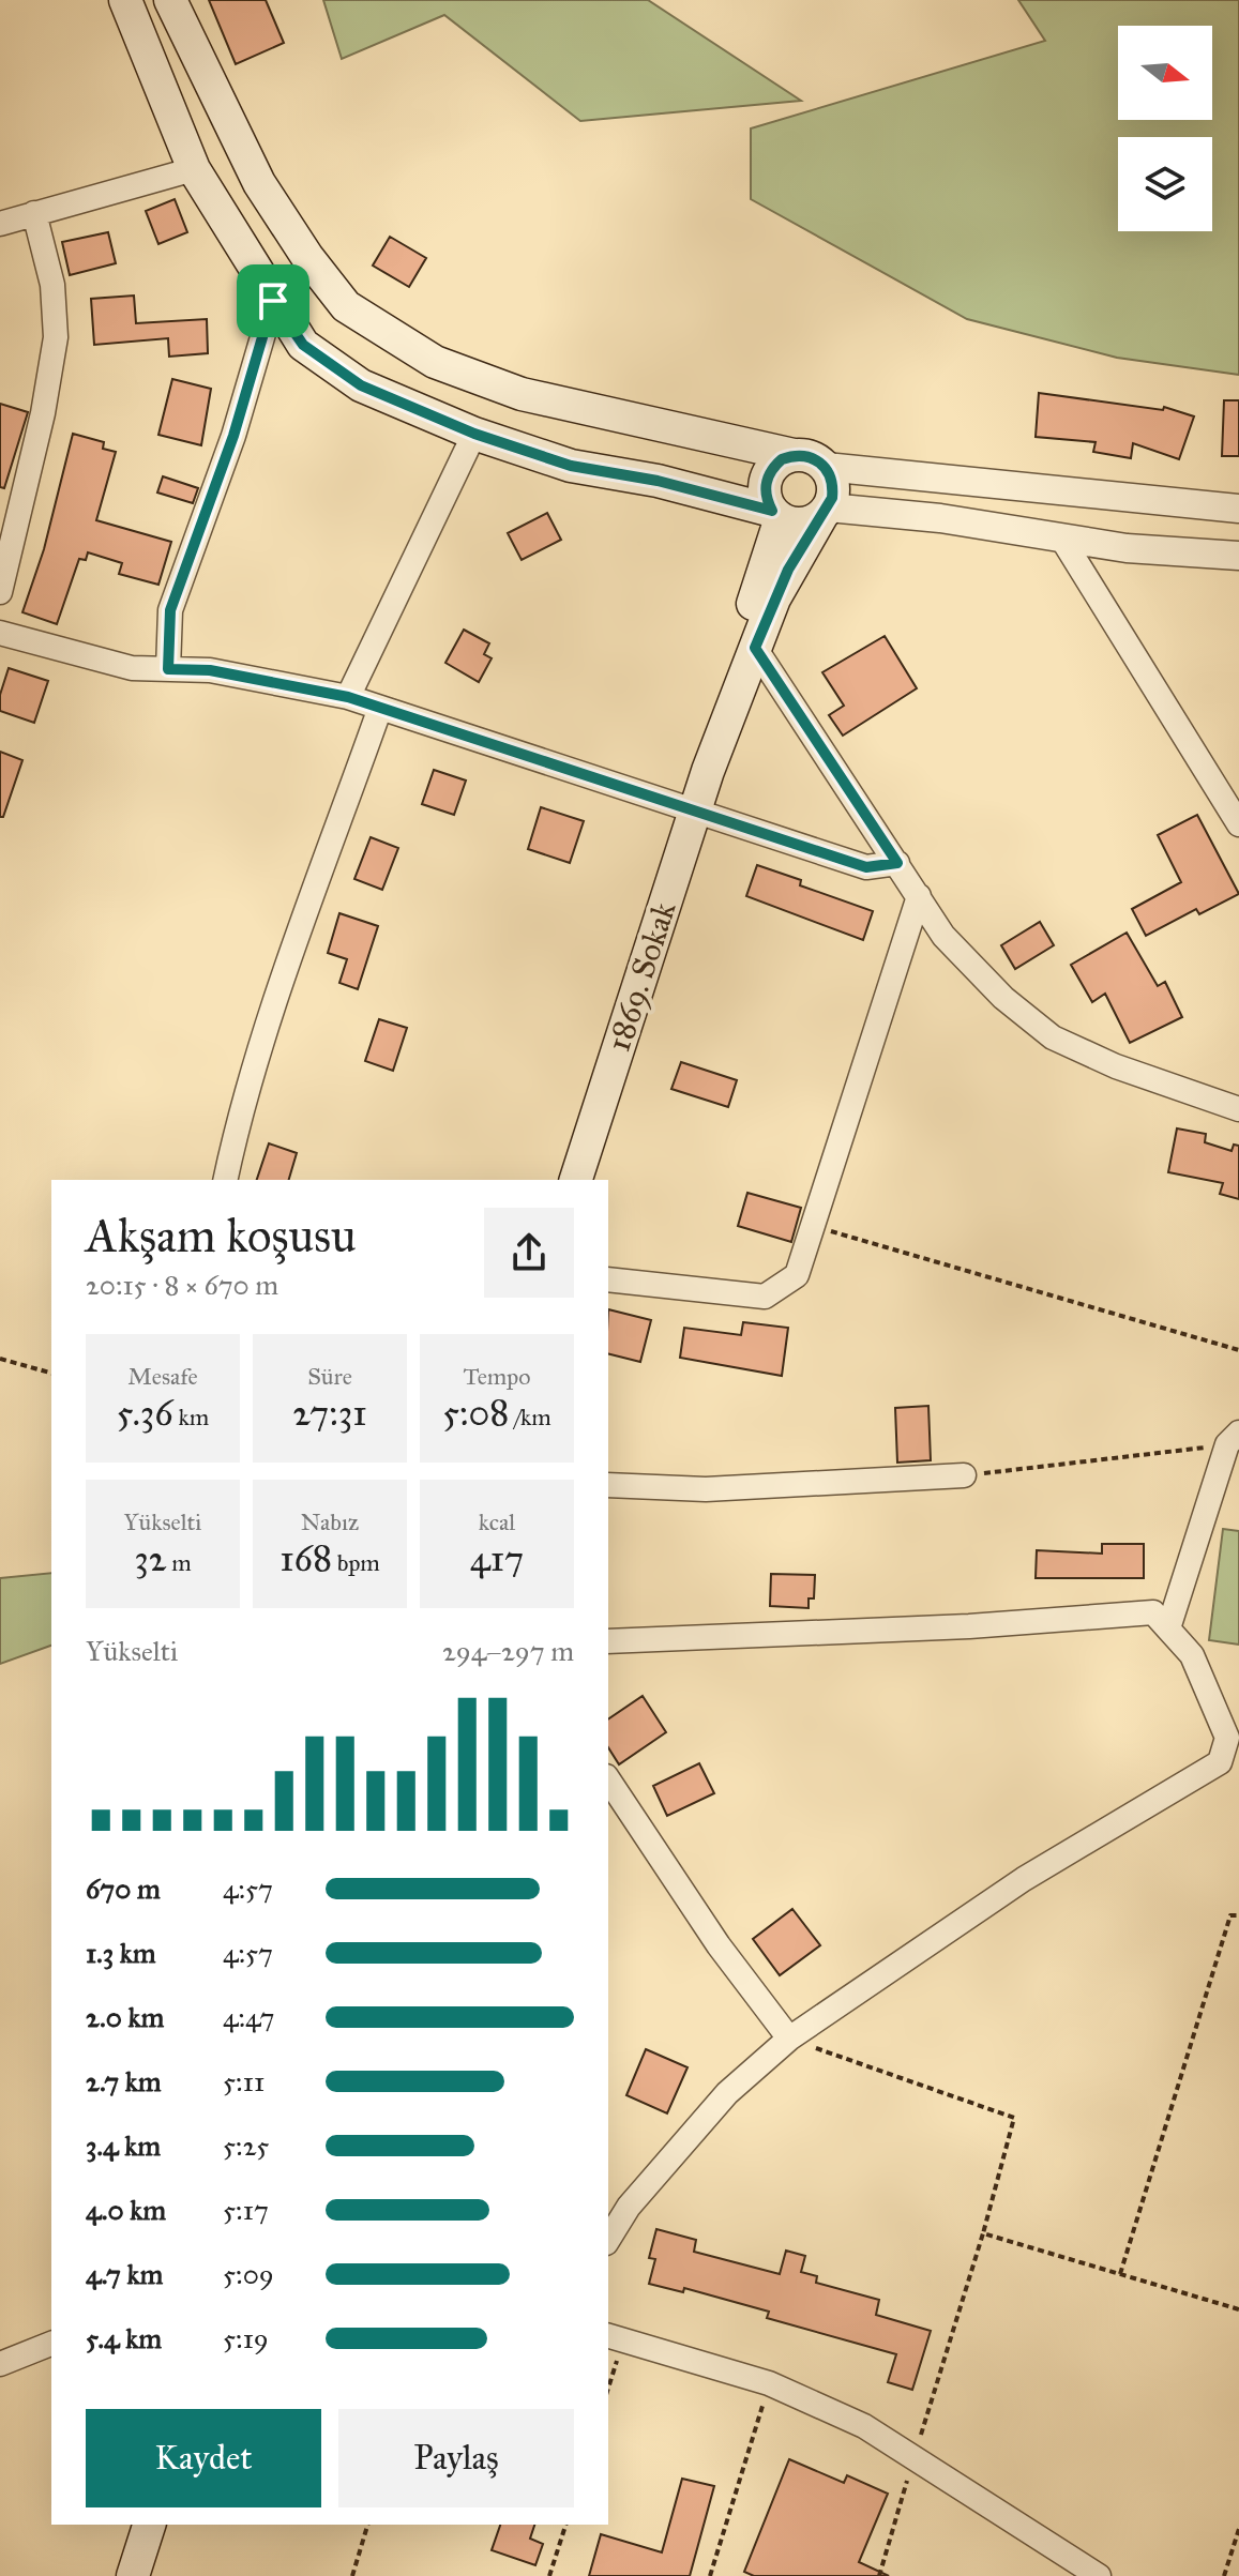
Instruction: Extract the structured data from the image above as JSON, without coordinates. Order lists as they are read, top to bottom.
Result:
{
  "streets": {
    "main road": ["1869. Sokak"]
  },
  "north": "right",
  "page": {
    "heading": ["Akşam koşusu", "20:15 · 8 × 670 m"],
    "stats": [
      ["Mesafe", "5.36 km"],
      ["Süre", "27:31"],
      ["Tempo", "5:08 /km"],
      ["Yükselti", "32 m"],
      ["Nabız", "168 bpm"],
      ["kcal", "417"]
    ],
    "chart": ["Yükselti", "294–297 m"],
    "list": [
      {
        "name": "670 m",
        "note": "4:57"
      },
      {
        "name": "1.3 km",
        "note": "4:57"
      },
      {
        "name": "2.0 km",
        "note": "4:47"
      },
      {
        "name": "2.7 km",
        "note": "5:11"
      },
      {
        "name": "3.4 km",
        "note": "5:25"
      },
      {
        "name": "4.0 km",
        "note": "5:17"
      },
      {
        "name": "4.7 km",
        "note": "5:09"
      },
      {
        "name": "5.4 km",
        "note": "5:19"
      }
    ],
    "buttons": ["Kaydet", "Paylaş"]
  }
}
